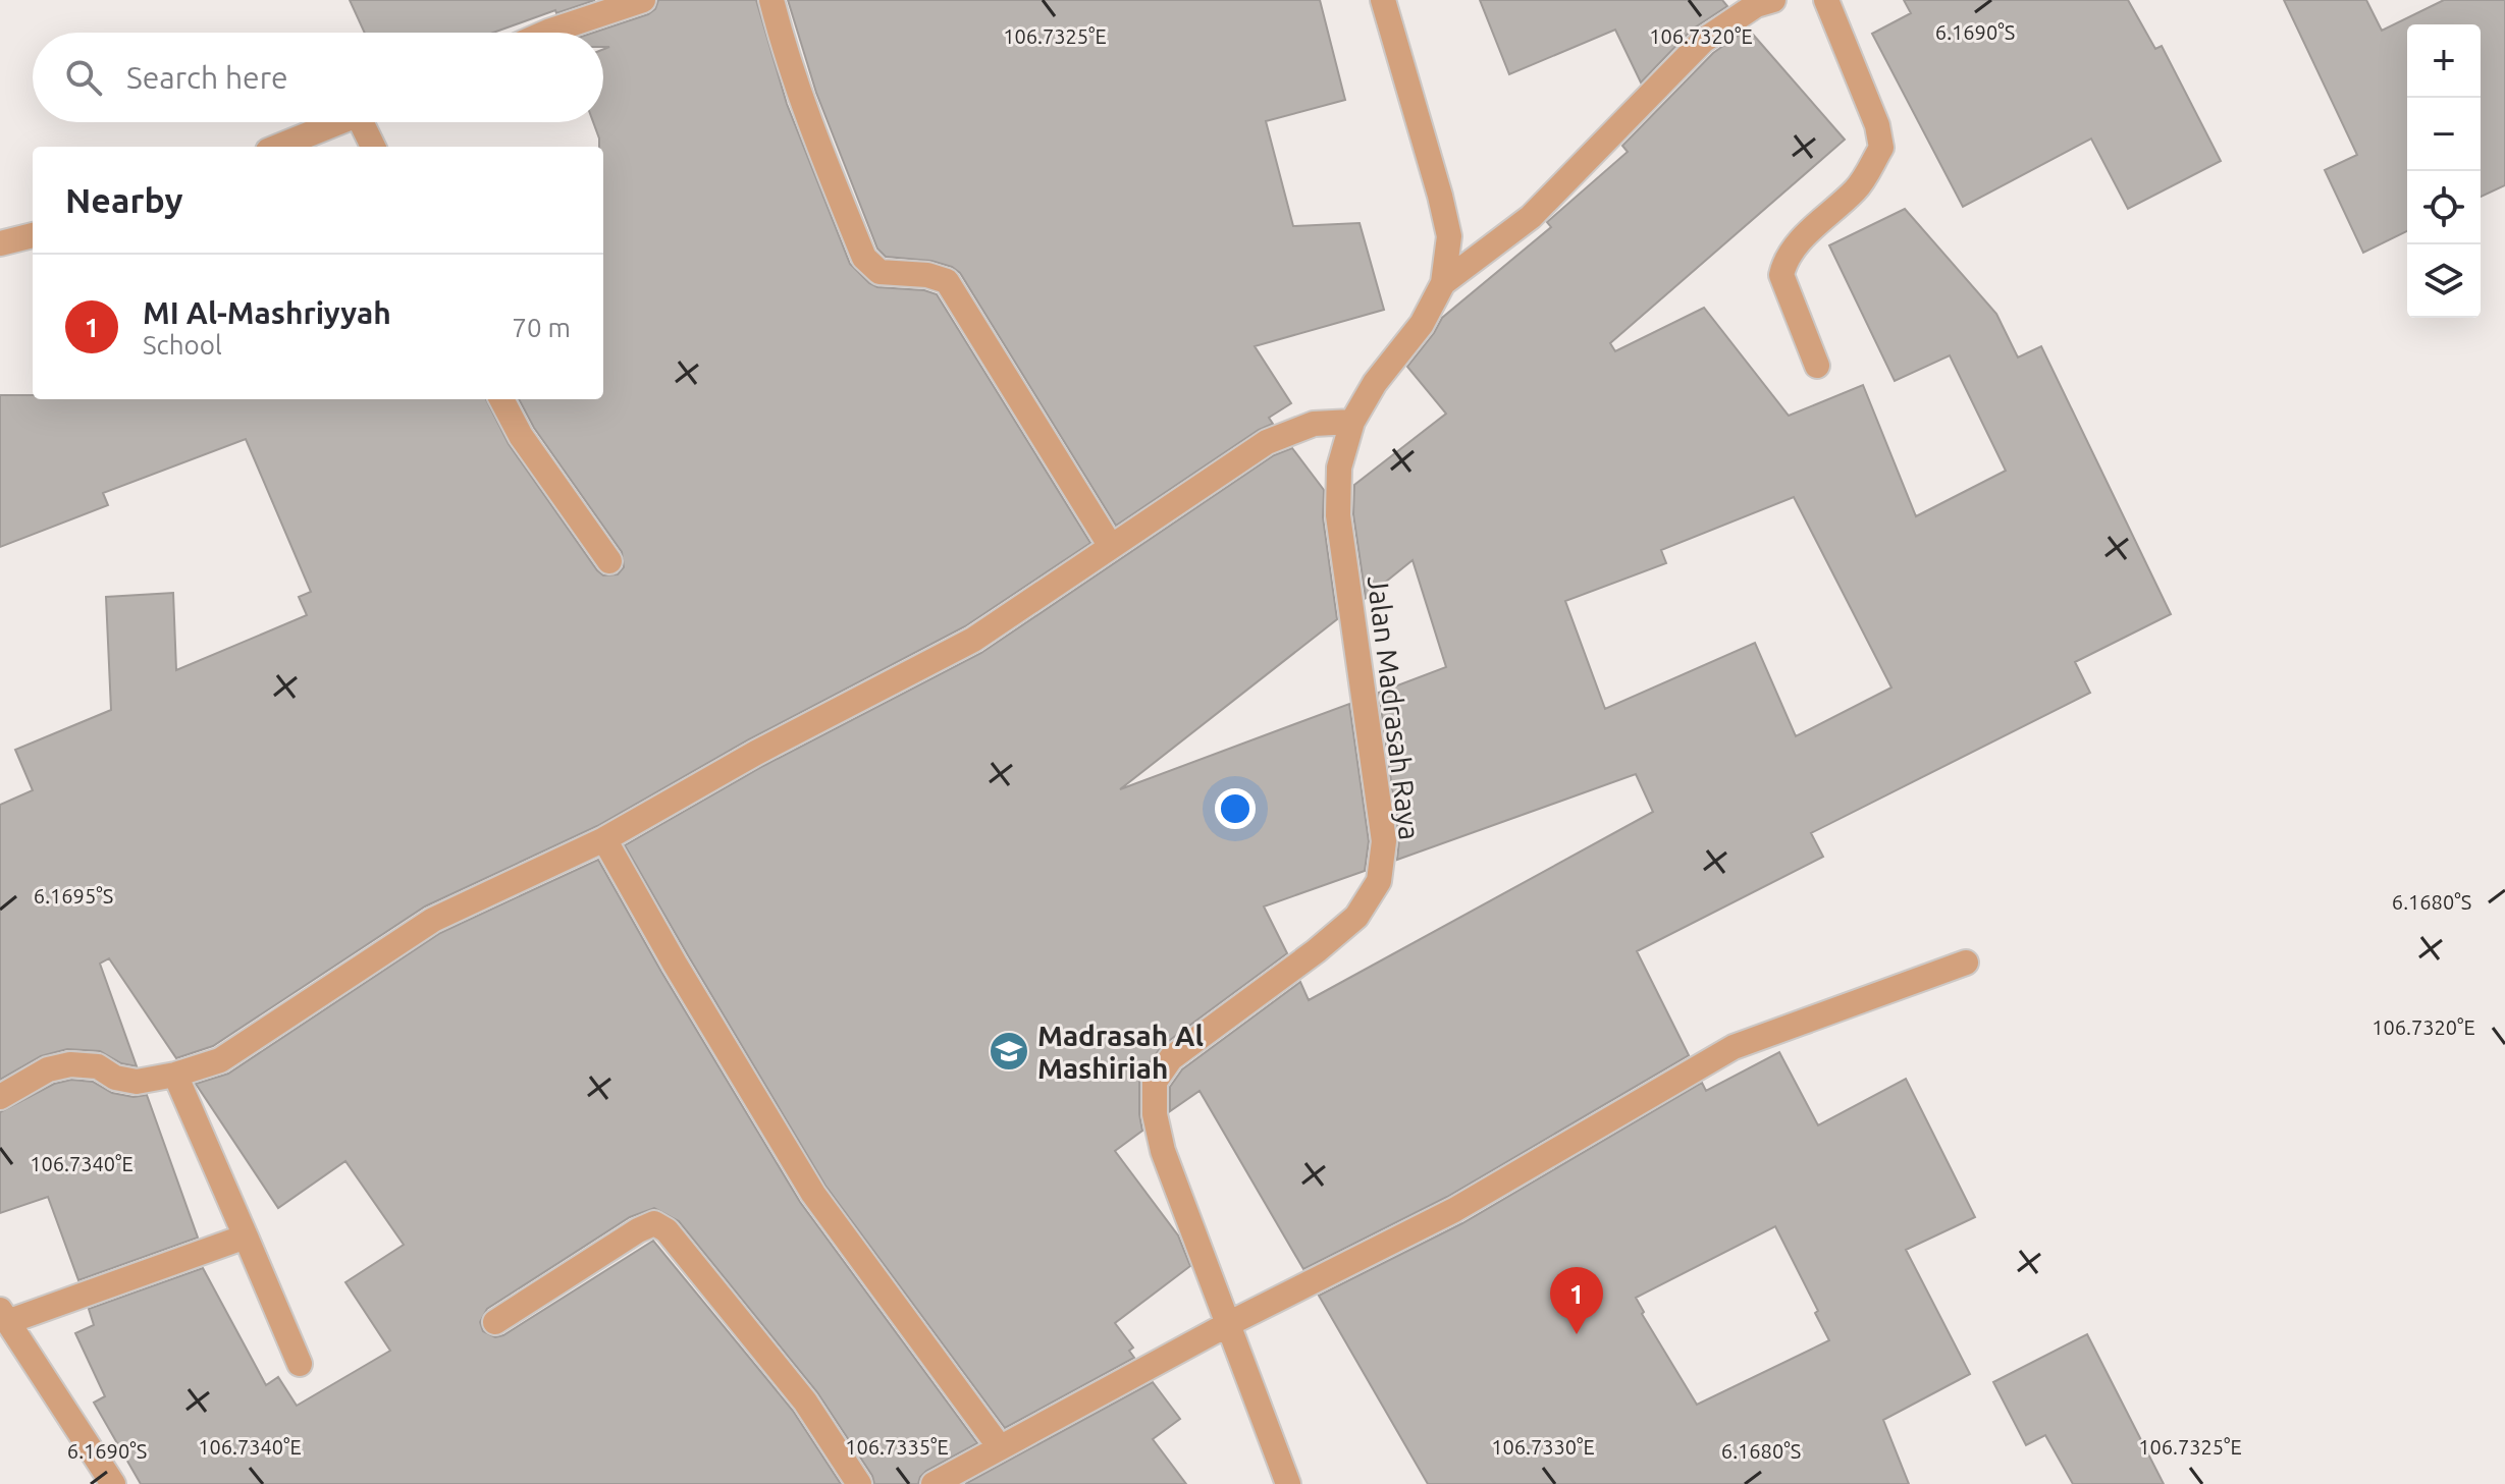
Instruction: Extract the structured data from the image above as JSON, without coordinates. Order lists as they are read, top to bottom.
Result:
{
  "streets": {
    "street": ["Jalan Madrasah Raya"]
  },
  "places": {
    "school or university": ["Madrasah Al Mashiriah"]
  },
  "page": {
    "map_buttons": ["+", "−"],
    "search": "Search here",
    "heading": "Nearby",
    "list": [
      {
        "mark": "1",
        "name": "MI Al-Mashriyyah",
        "note": "School",
        "value": "70 m"
      }
    ],
    "pins": "1"
  },
  "coordinates": [
    "6.1690°S",
    "106.7325°E",
    "106.7320°E",
    "6.1695°S",
    "6.1680°S",
    "106.7340°E",
    "106.7335°E",
    "106.7330°E"
  ]
}
